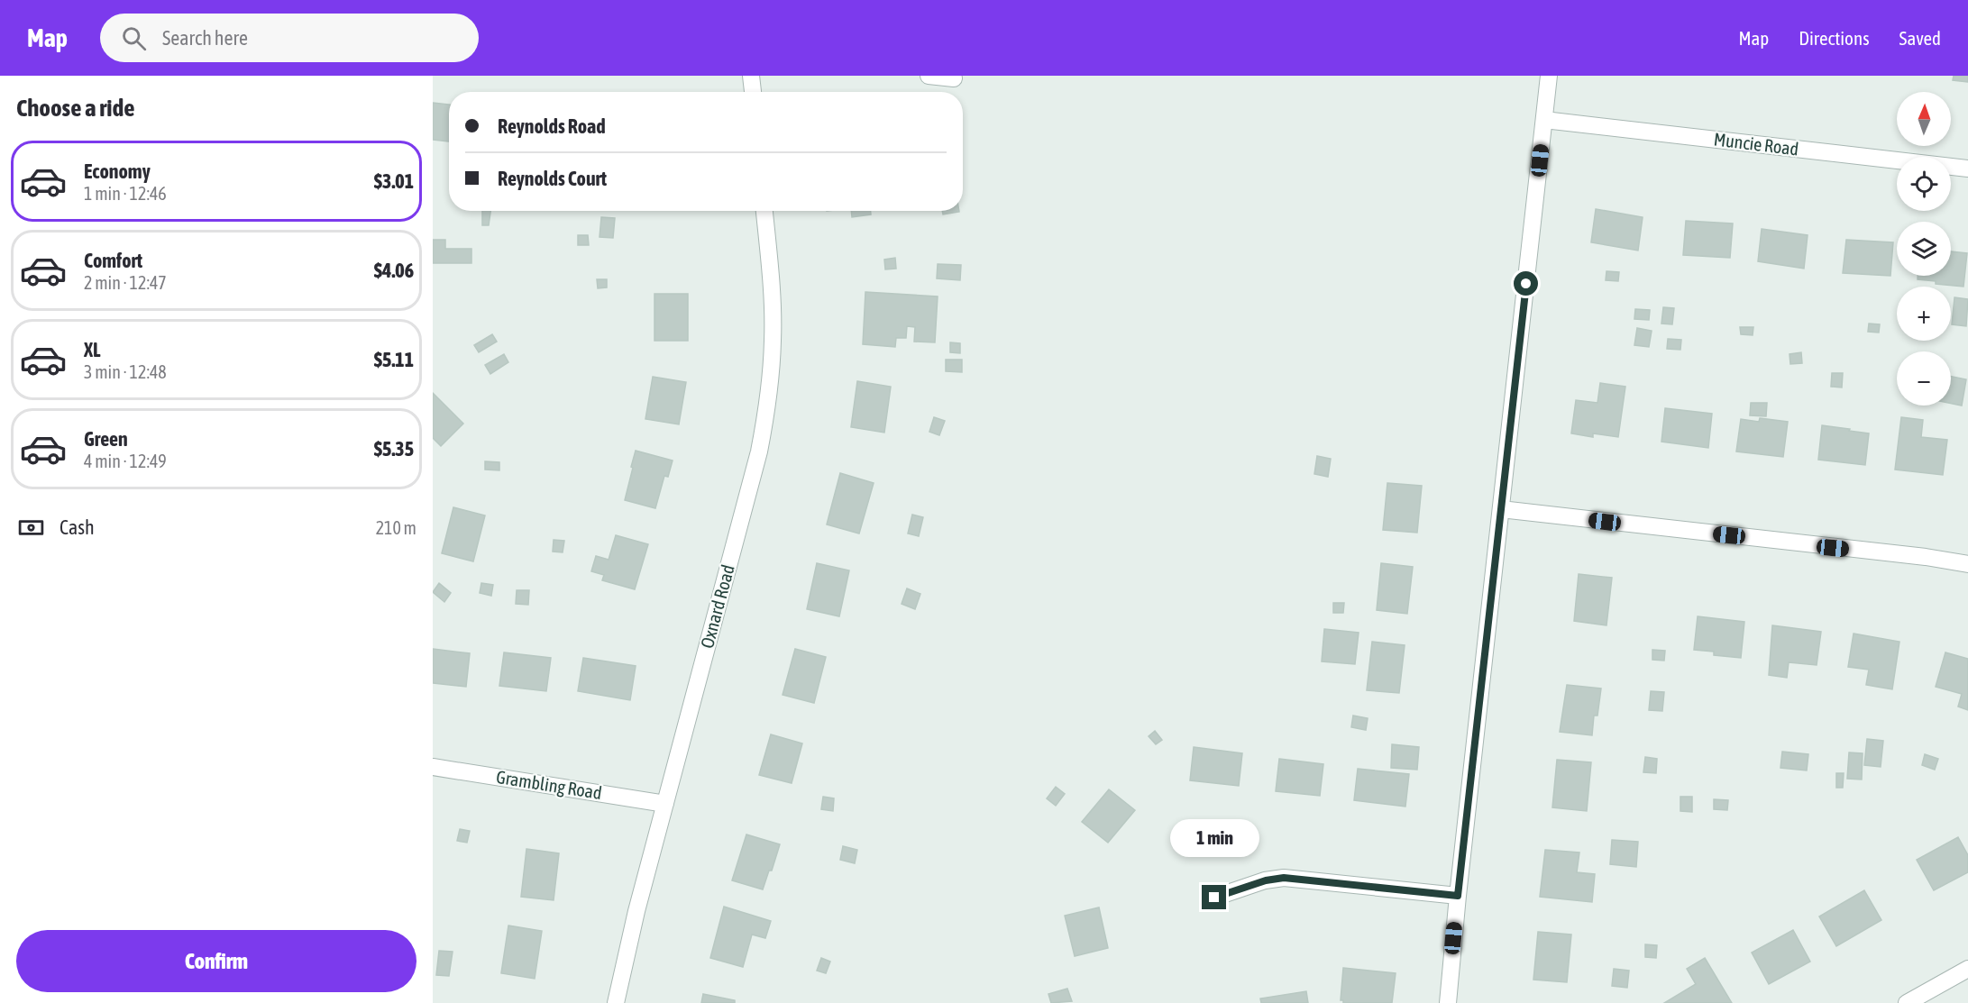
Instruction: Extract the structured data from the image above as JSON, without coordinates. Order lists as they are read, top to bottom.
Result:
{
  "streets": {
    "street": ["Muncie Road", "Oxnard Road", "Grambling Road"]
  },
  "crossings": [
    ["Oxnard Road", "Grambling Road"]
  ],
  "north": "top",
  "page": {
    "header": "Map",
    "search": "Search here",
    "nav": ["Map", "Directions", "Saved"],
    "heading": "Choose a ride",
    "map_buttons": ["+", "−"],
    "banner": ["Reynolds Road", "Reynolds Court"],
    "list": [
      {
        "name": "Economy",
        "note": "1 min · 12:46",
        "value": "$3.01"
      },
      {
        "name": "Comfort",
        "note": "2 min · 12:47",
        "value": "$4.06"
      },
      {
        "name": "XL",
        "note": "3 min · 12:48",
        "value": "$5.11"
      },
      {
        "name": "Green",
        "note": "4 min · 12:49",
        "value": "$5.35"
      }
    ],
    "pay": ["Cash", "210 m"],
    "bubble": "1 min",
    "buttons": "Confirm"
  }
}
